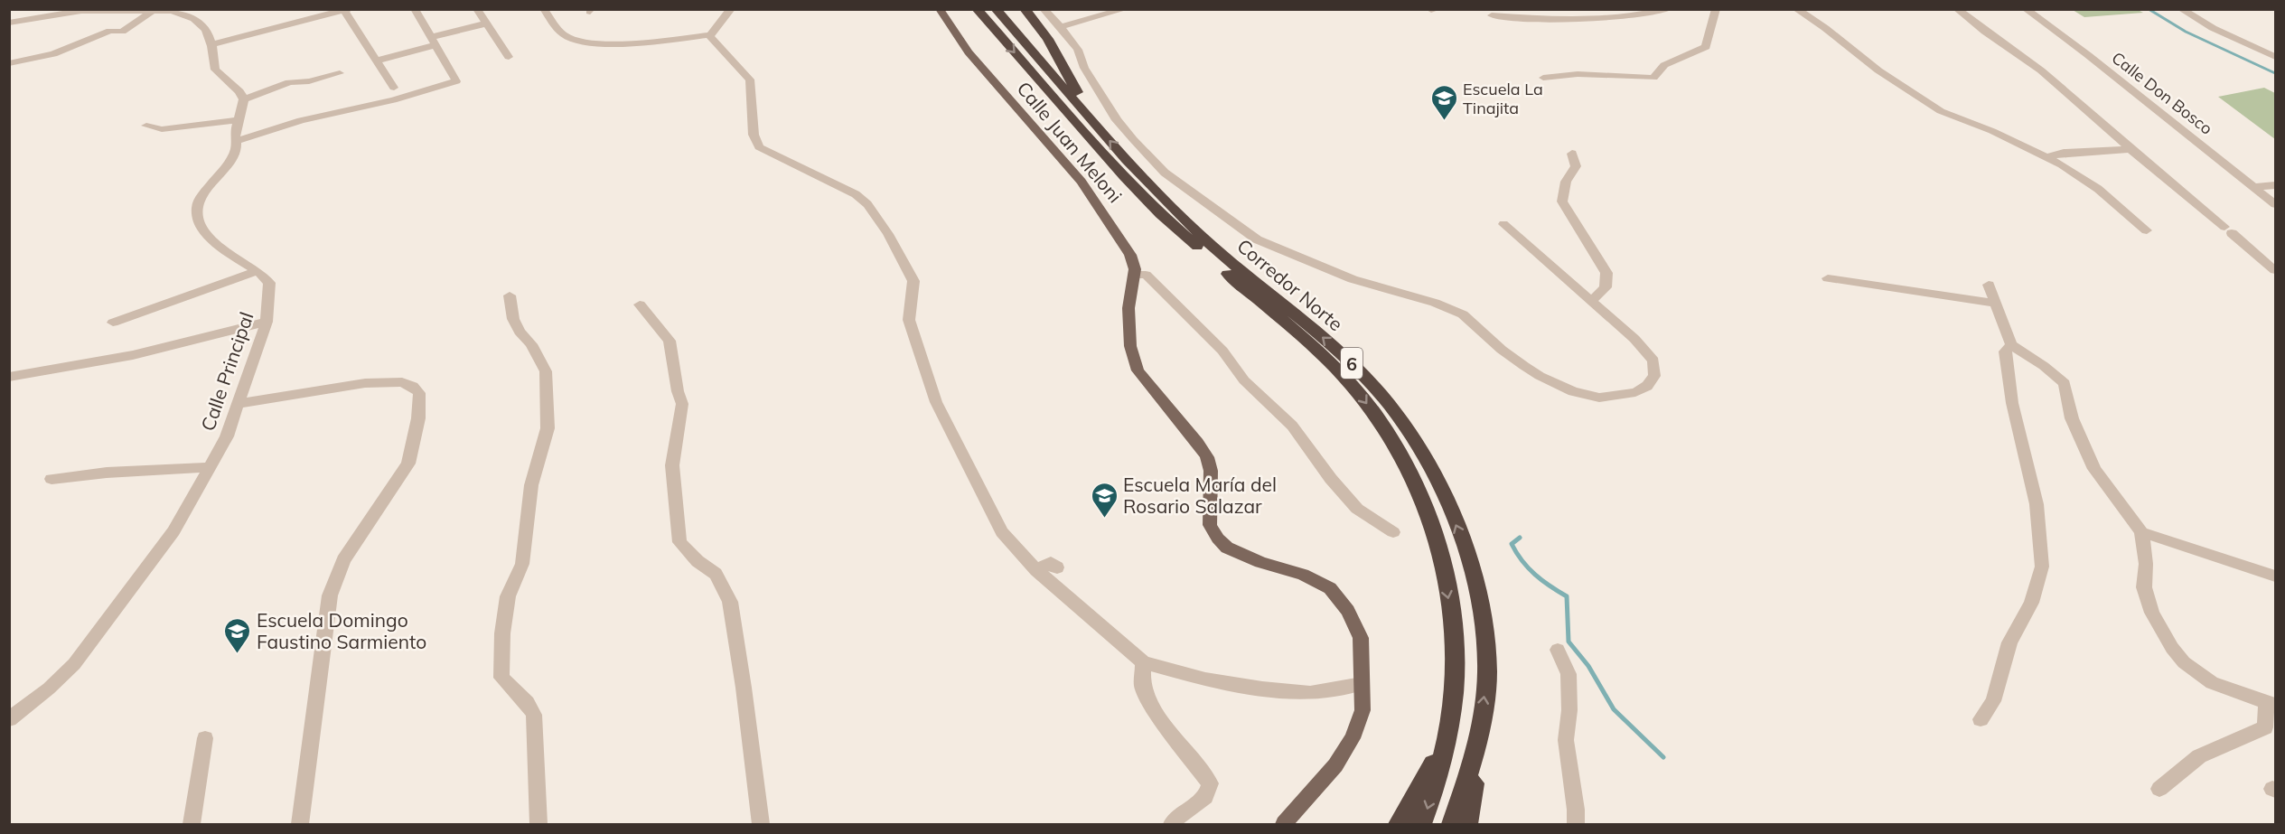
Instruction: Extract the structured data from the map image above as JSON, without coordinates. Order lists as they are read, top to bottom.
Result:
{
  "streets": {
    "highway": ["Corredor Norte", "6"],
    "main road": ["Calle Juan Meloni"],
    "street": ["Calle Don Bosco", "Calle Principal"]
  },
  "places": {
    "school or university": ["Escuela La Tinajita", "Escuela María del Rosario Salazar", "Escuela Domingo Faustino Sarmiento"]
  }
}
